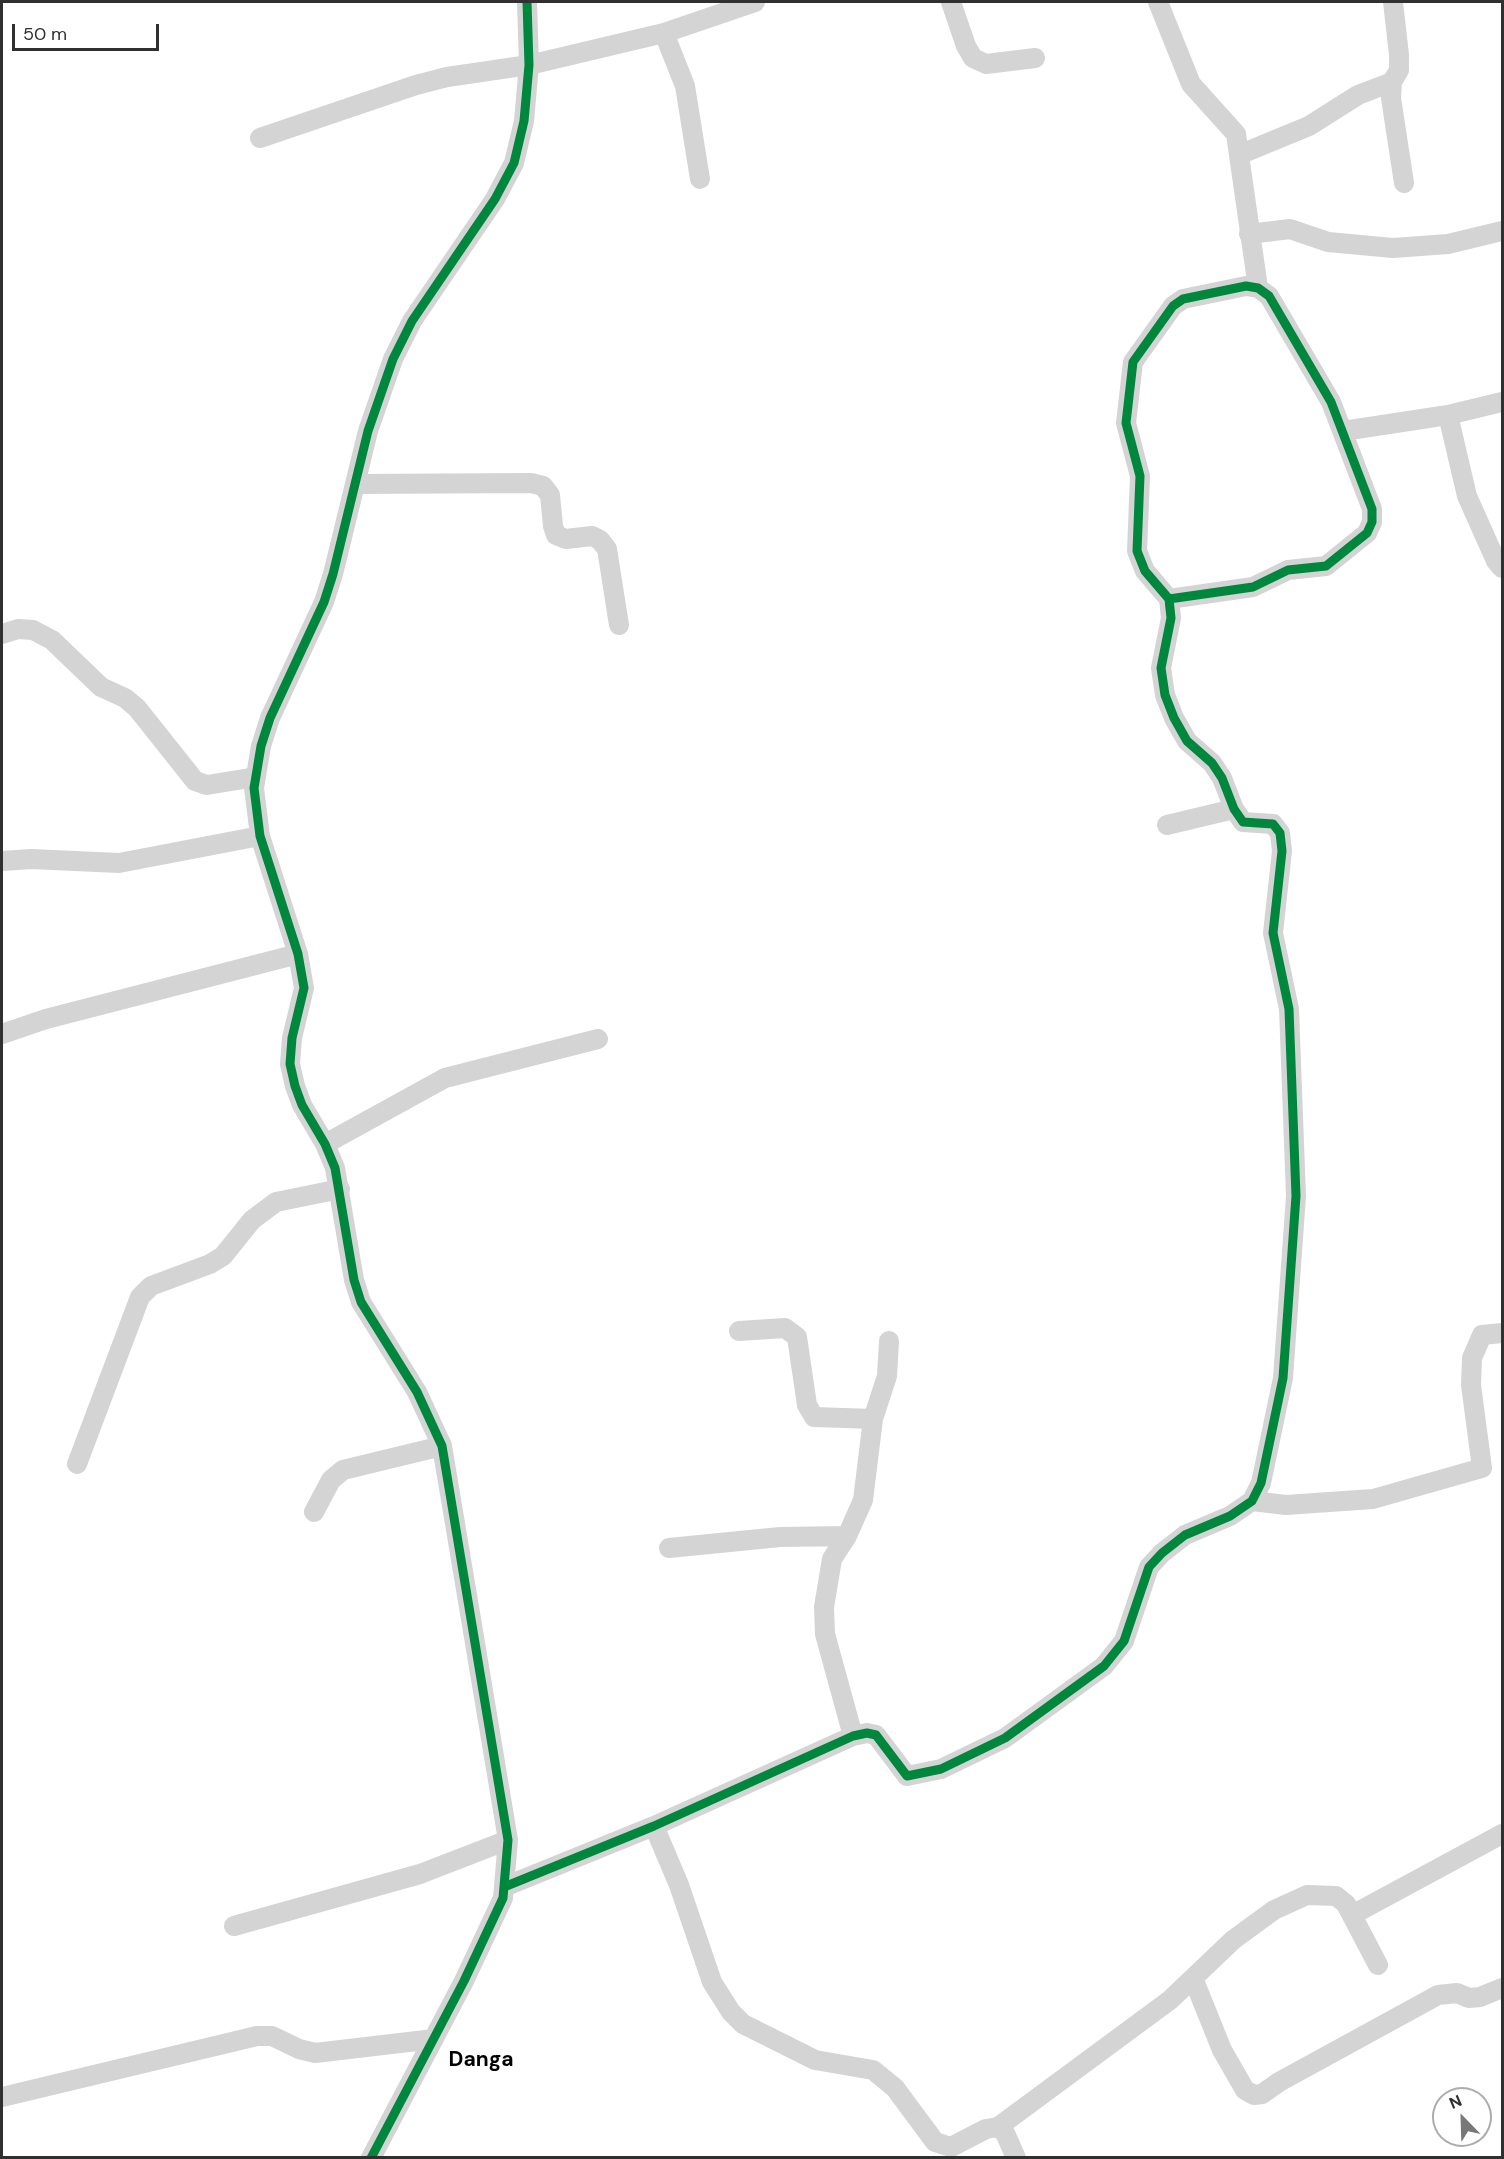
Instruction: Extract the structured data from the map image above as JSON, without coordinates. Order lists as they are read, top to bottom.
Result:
{
  "districts": ["Danga"],
  "scale_bar": "50 m",
  "north": "top left"
}
